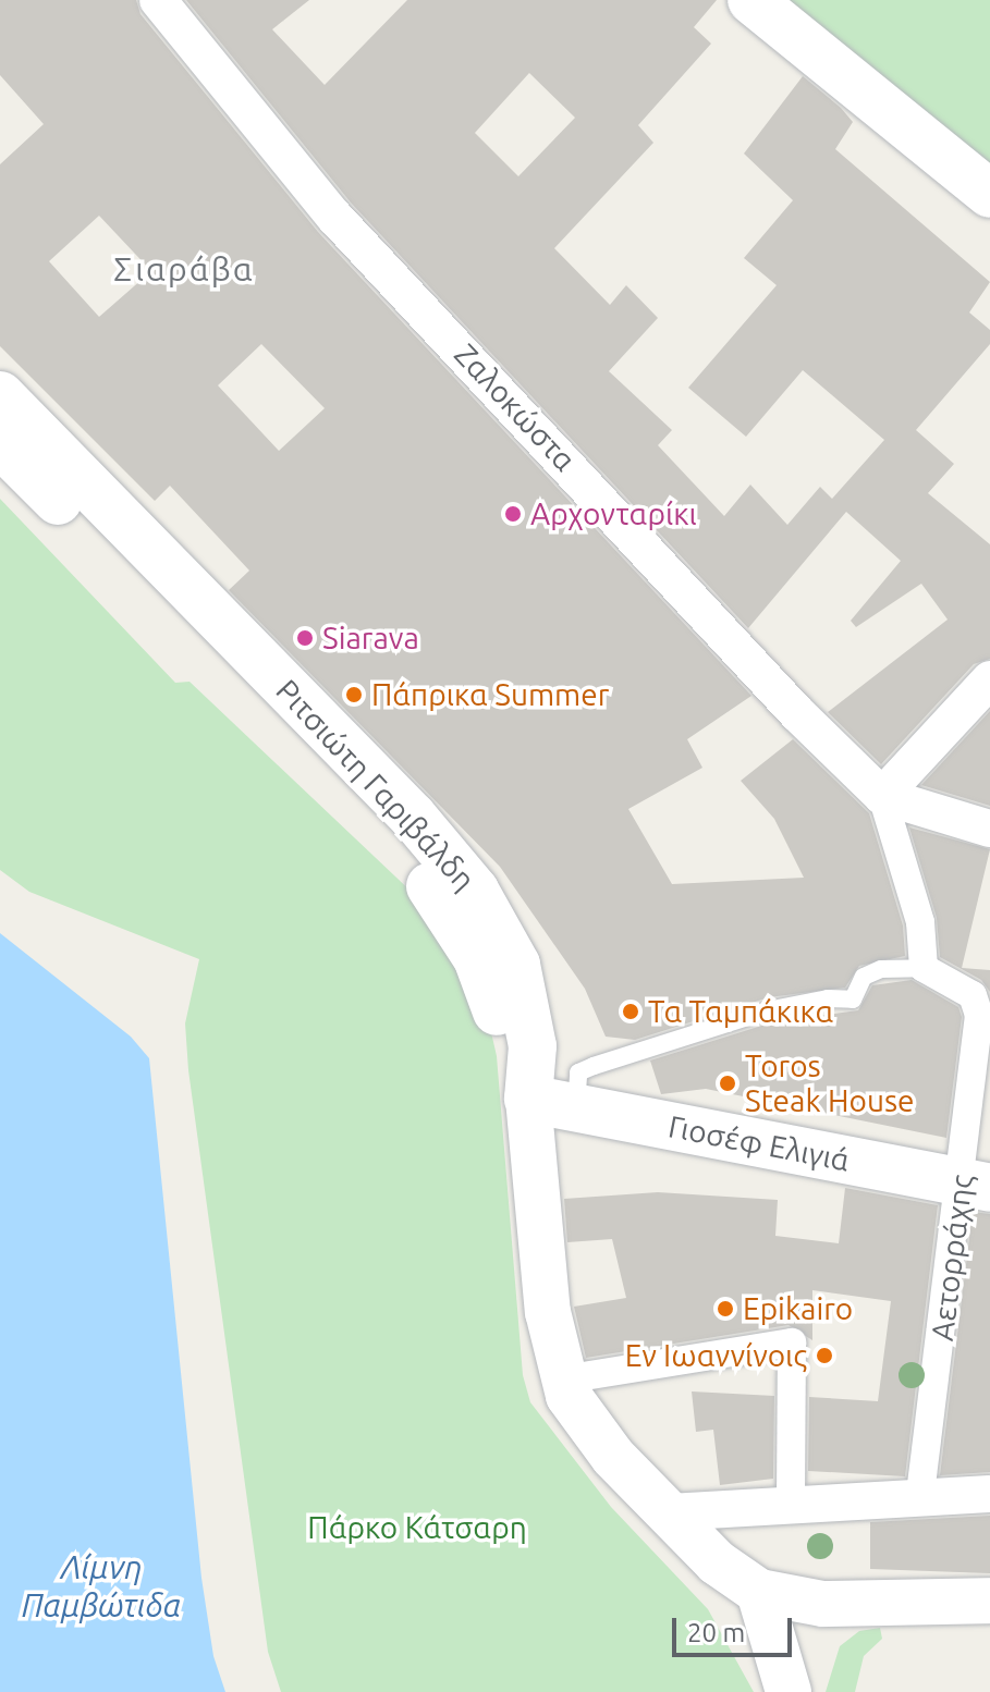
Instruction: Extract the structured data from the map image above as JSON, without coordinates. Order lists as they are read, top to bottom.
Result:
{
  "streets": {
    "main road": ["Ριτσιώτη Γαριβάλδη", "Γιοσέφ Ελιγιά"],
    "street": ["Ζαλοκώστα", "Αετορράχης"]
  },
  "crossings": [
    ["Ριτσιώτη Γαριβάλδη", "Γιοσέφ Ελιγιά"],
    ["Γιοσέφ Ελιγιά", "Αετορράχης"]
  ],
  "districts": ["Σιαράβα"],
  "water": ["Λίμνη Παμβώτιδα"],
  "parks": ["Πάρκο Κάτσαρη"],
  "places": [
    "Αρχονταρίκι",
    "Siarava",
    "Πάπρικα Summer",
    "Τα Ταμπάκικα",
    "Toros Steak House",
    "Epikairo",
    "Εν Ιωαννίνοις"
  ],
  "scale_bar": "20 m"
}
